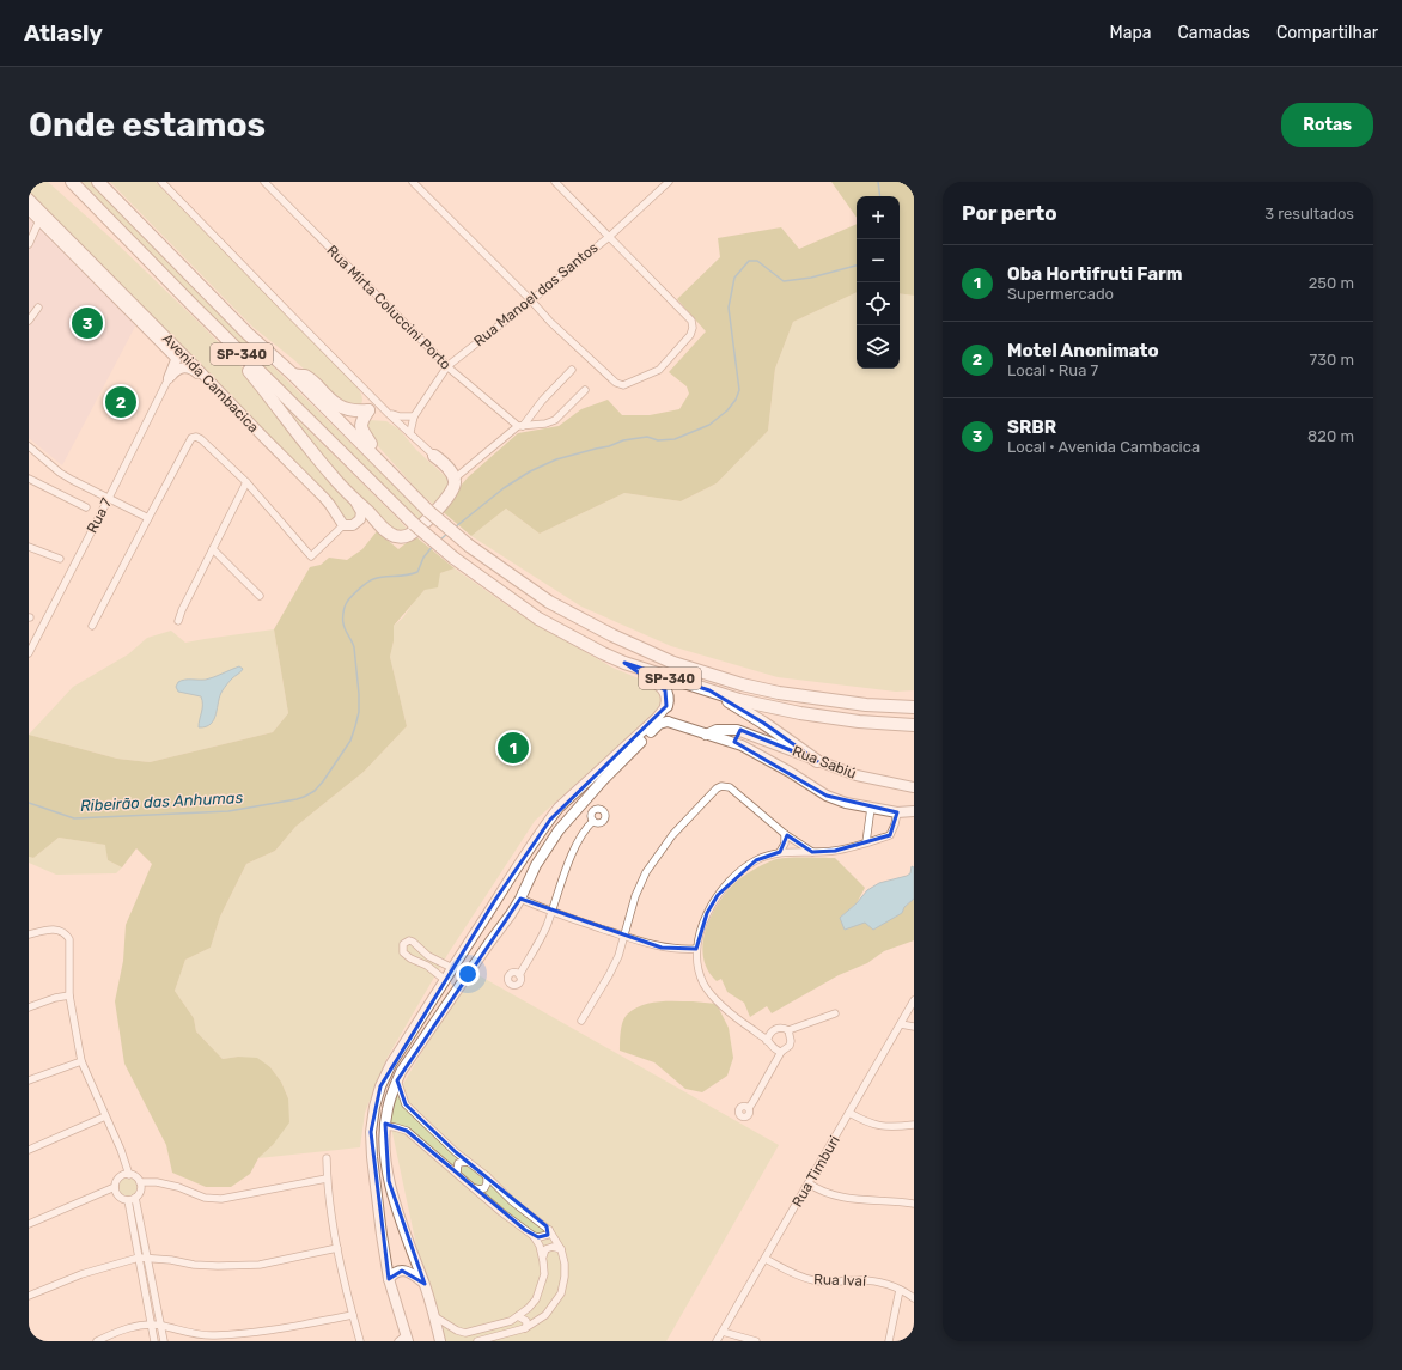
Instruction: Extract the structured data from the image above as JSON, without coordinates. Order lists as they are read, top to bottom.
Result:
{
  "streets": {
    "highway": ["SP-340"],
    "main road": ["Avenida Cambacica", "Rua Sabiú"],
    "street": [
      "Rua Manoel dos Santos",
      "Rua Mirta Coluccini Porto",
      "Rua 7",
      "Rua Timburi",
      "Rua Ivaí"
    ]
  },
  "crossings": [
    ["Rua Manoel dos Santos", "Rua Mirta Coluccini Porto"],
    ["Avenida Cambacica", "Rua 7"],
    ["Rua Timburi", "Rua Ivaí"]
  ],
  "water": ["Ribeirão das Anhumas"],
  "page": {
    "header": "Atlasly",
    "nav": ["Mapa", "Camadas", "Compartilhar"],
    "buttons": "Rotas",
    "title": "Onde estamos",
    "heading": ["Por perto", "3 resultados"],
    "map_buttons": ["+", "−"],
    "list": [
      {
        "mark": "1",
        "name": "Oba Hortifruti Farm",
        "note": "Supermercado",
        "value": "250 m"
      },
      {
        "mark": "2",
        "name": "Motel Anonimato",
        "note": "Local · Rua 7",
        "value": "730 m"
      },
      {
        "mark": "3",
        "name": "SRBR",
        "note": "Local · Avenida Cambacica",
        "value": "820 m"
      }
    ],
    "pins": ["3", "2", "1"]
  }
}
